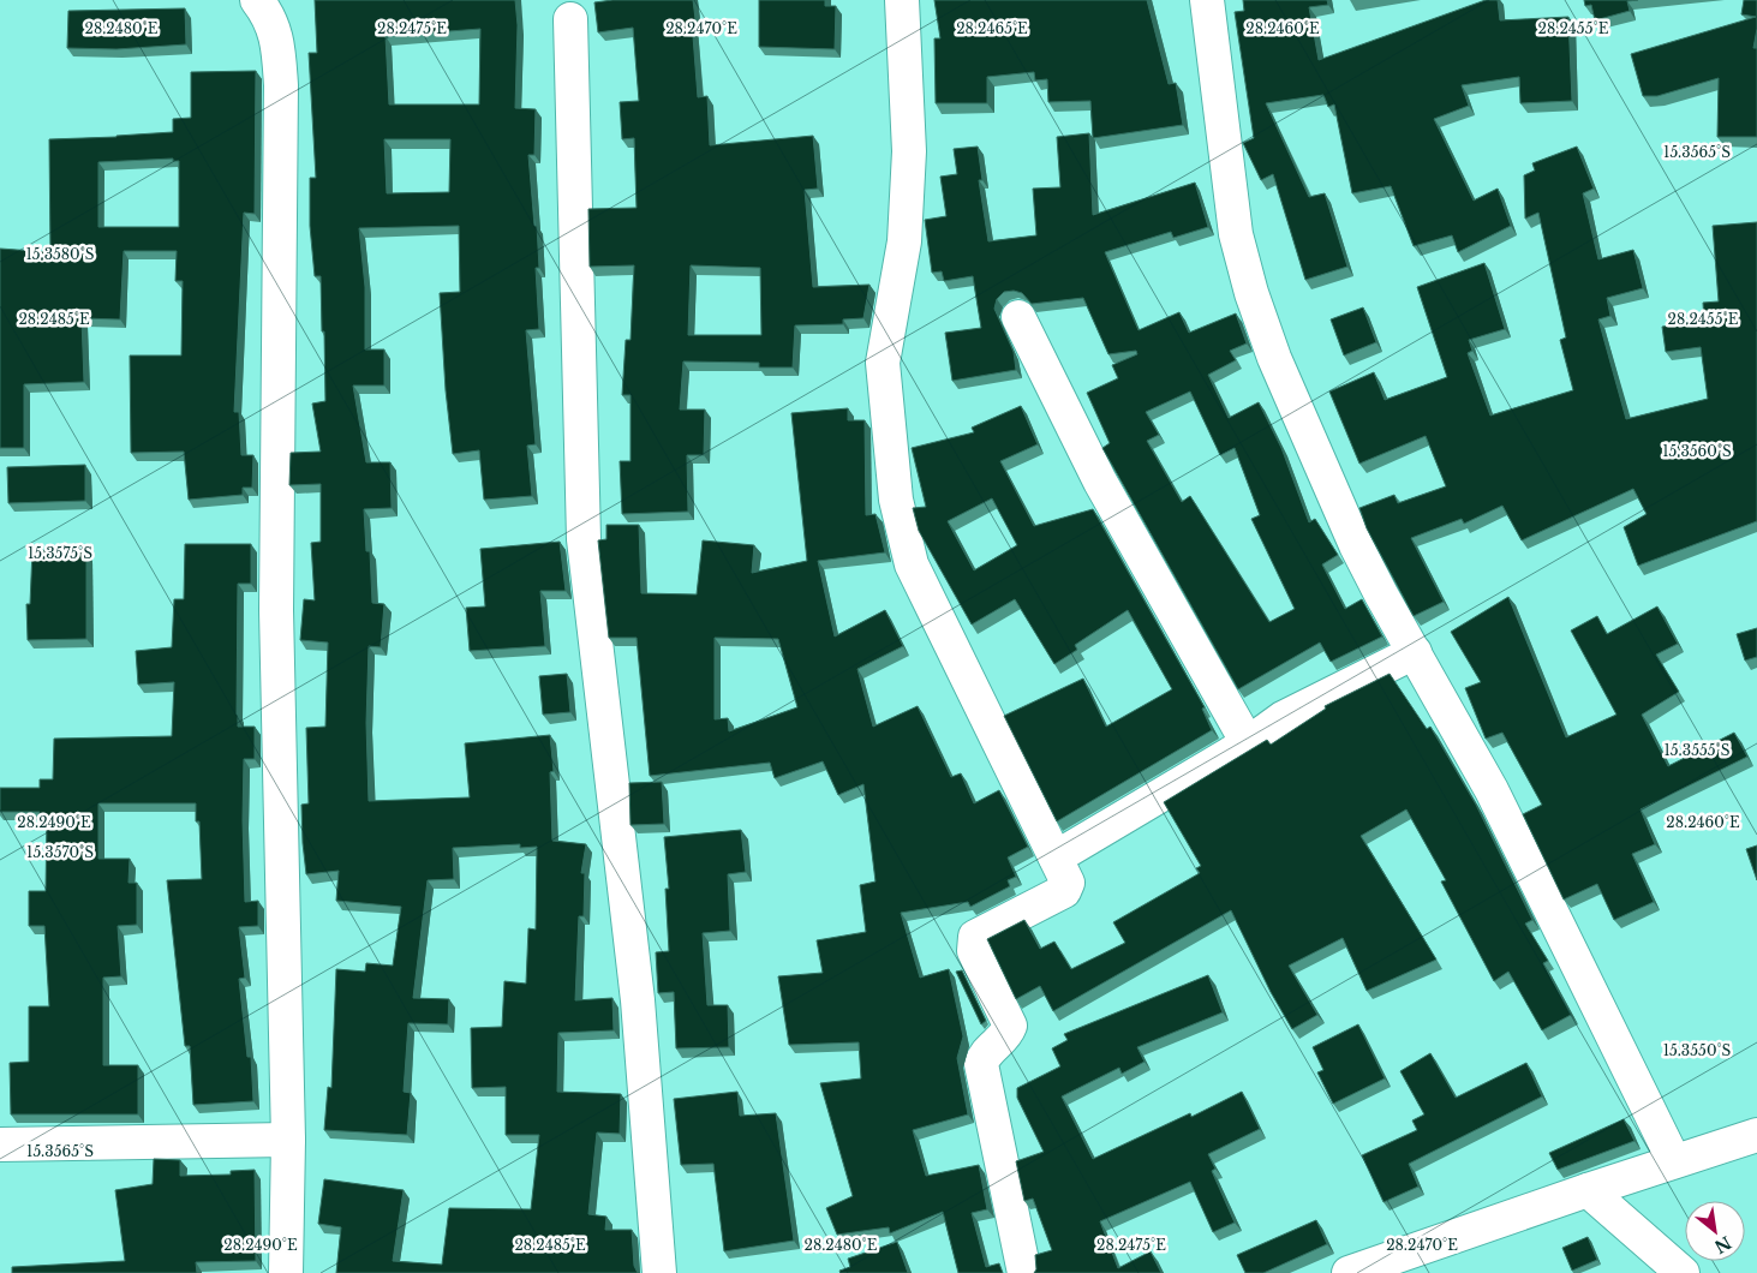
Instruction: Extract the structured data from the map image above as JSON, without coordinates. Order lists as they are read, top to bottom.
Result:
{
  "north": "bottom right",
  "coordinates": [
    "28.2480°E",
    "28.2475°E",
    "28.2470°E",
    "28.2465°E",
    "28.2460°E",
    "28.2455°E",
    "15.3565°S",
    "15.3580°S",
    "28.2485°E",
    "15.3560°S",
    "15.3575°S",
    "15.3555°S",
    "28.2490°E",
    "15.3570°S",
    "15.3550°S"
  ]
}
